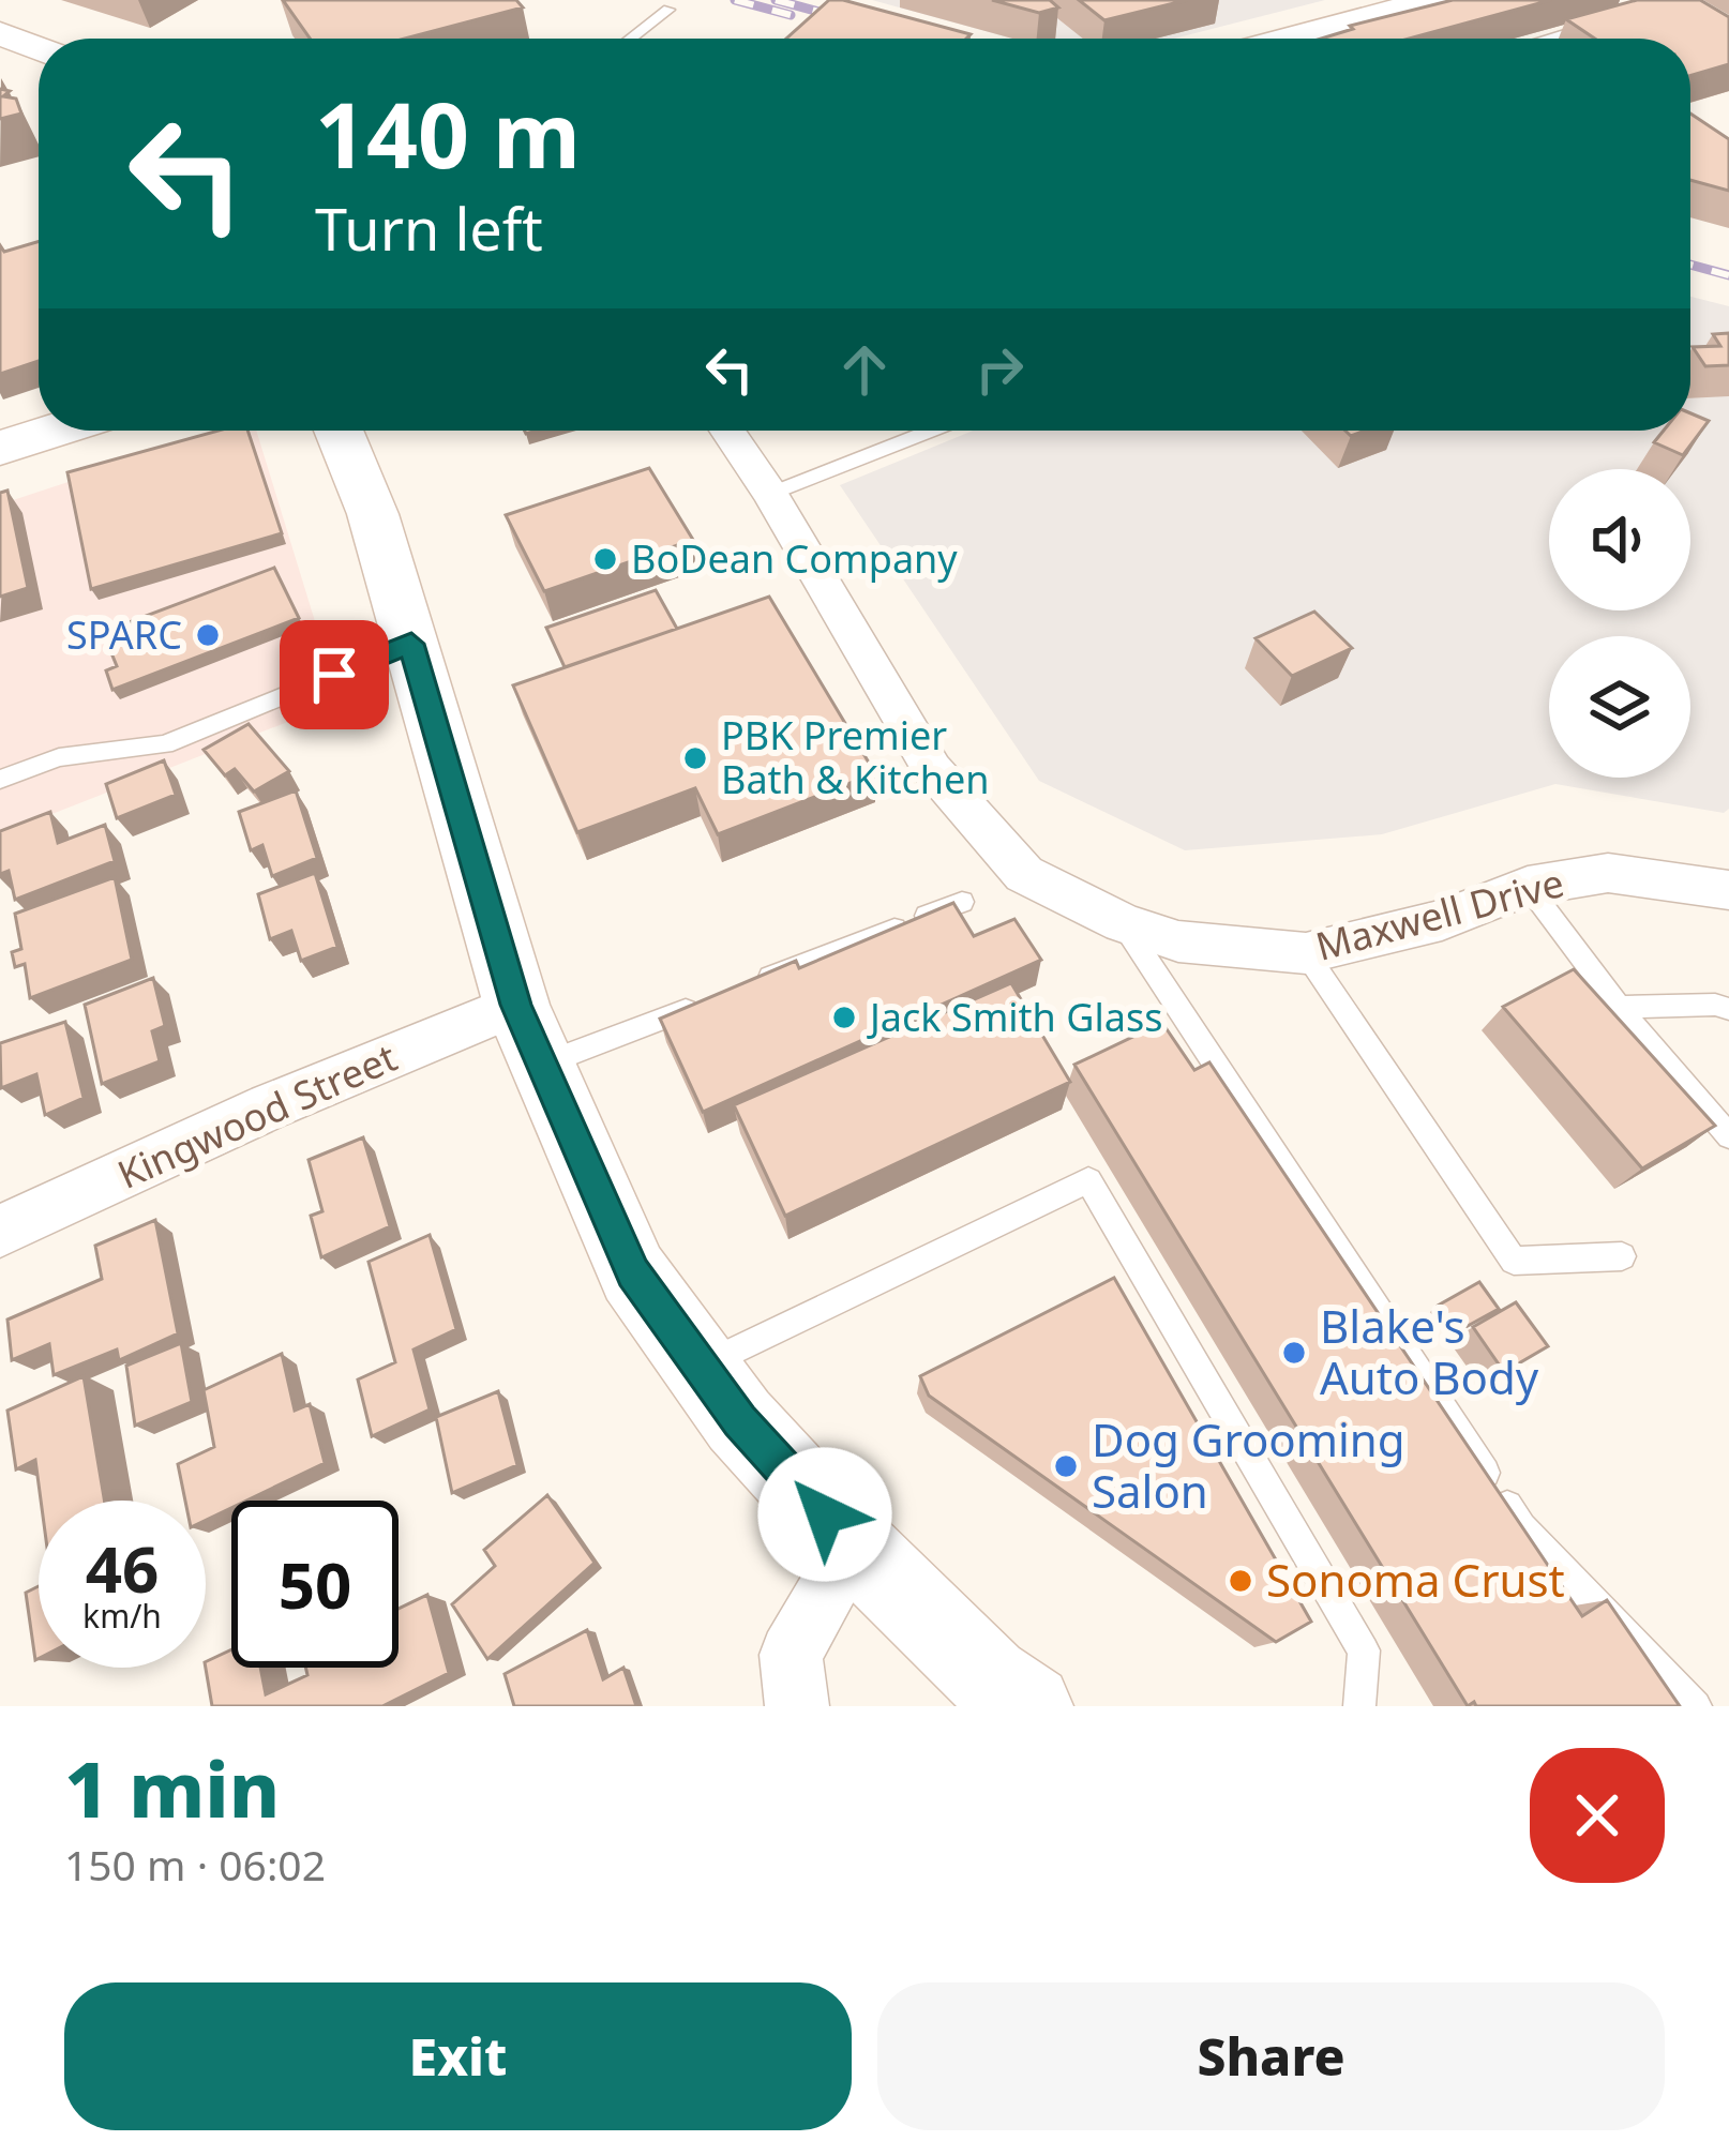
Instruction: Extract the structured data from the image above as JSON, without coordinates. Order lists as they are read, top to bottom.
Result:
{
  "streets": {
    "street": ["Maxwell Drive", "Kingwood Street"]
  },
  "places": [
    "BoDean Company",
    "SPARC",
    "PBK Premier Bath & Kitchen",
    "Jack Smith Glass",
    "Blake's Auto Body",
    "Dog Grooming Salon",
    "Sonoma Crust"
  ],
  "page": {
    "turn": ["140 m", "Turn left"],
    "speed": "46 km/h",
    "limit": "50",
    "heading": ["1 min", "150 m · 06:02"],
    "buttons": ["Exit", "Share"]
  }
}
